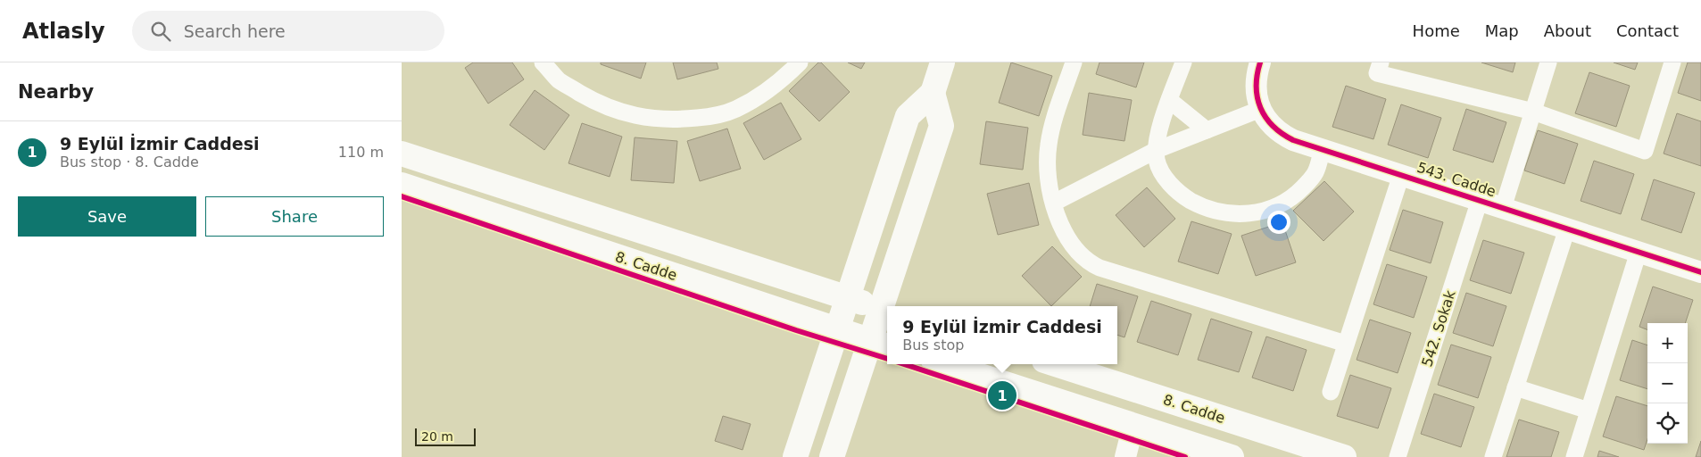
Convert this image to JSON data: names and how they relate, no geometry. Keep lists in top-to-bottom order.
{
  "streets": {
    "main road": ["8. Cadde"],
    "street": ["543. Cadde", "542. Sokak"]
  },
  "crossings": [
    ["543. Cadde", "542. Sokak"]
  ],
  "scale_bar": "20 m",
  "page": {
    "header": "Atlasly",
    "search": "Search here",
    "nav": [
      "Home",
      "Map",
      "About",
      "Contact"
    ],
    "heading": "Nearby",
    "list": [
      {
        "mark": "1",
        "name": "9 Eylül İzmir Caddesi",
        "note": "Bus stop · 8. Cadde",
        "value": "110 m"
      }
    ],
    "buttons": ["Save", "Share"],
    "popup": ["9 Eylül İzmir Caddesi", "Bus stop"],
    "map_buttons": ["+", "−"],
    "pins": "1",
    "scale": "20 m"
  }
}
